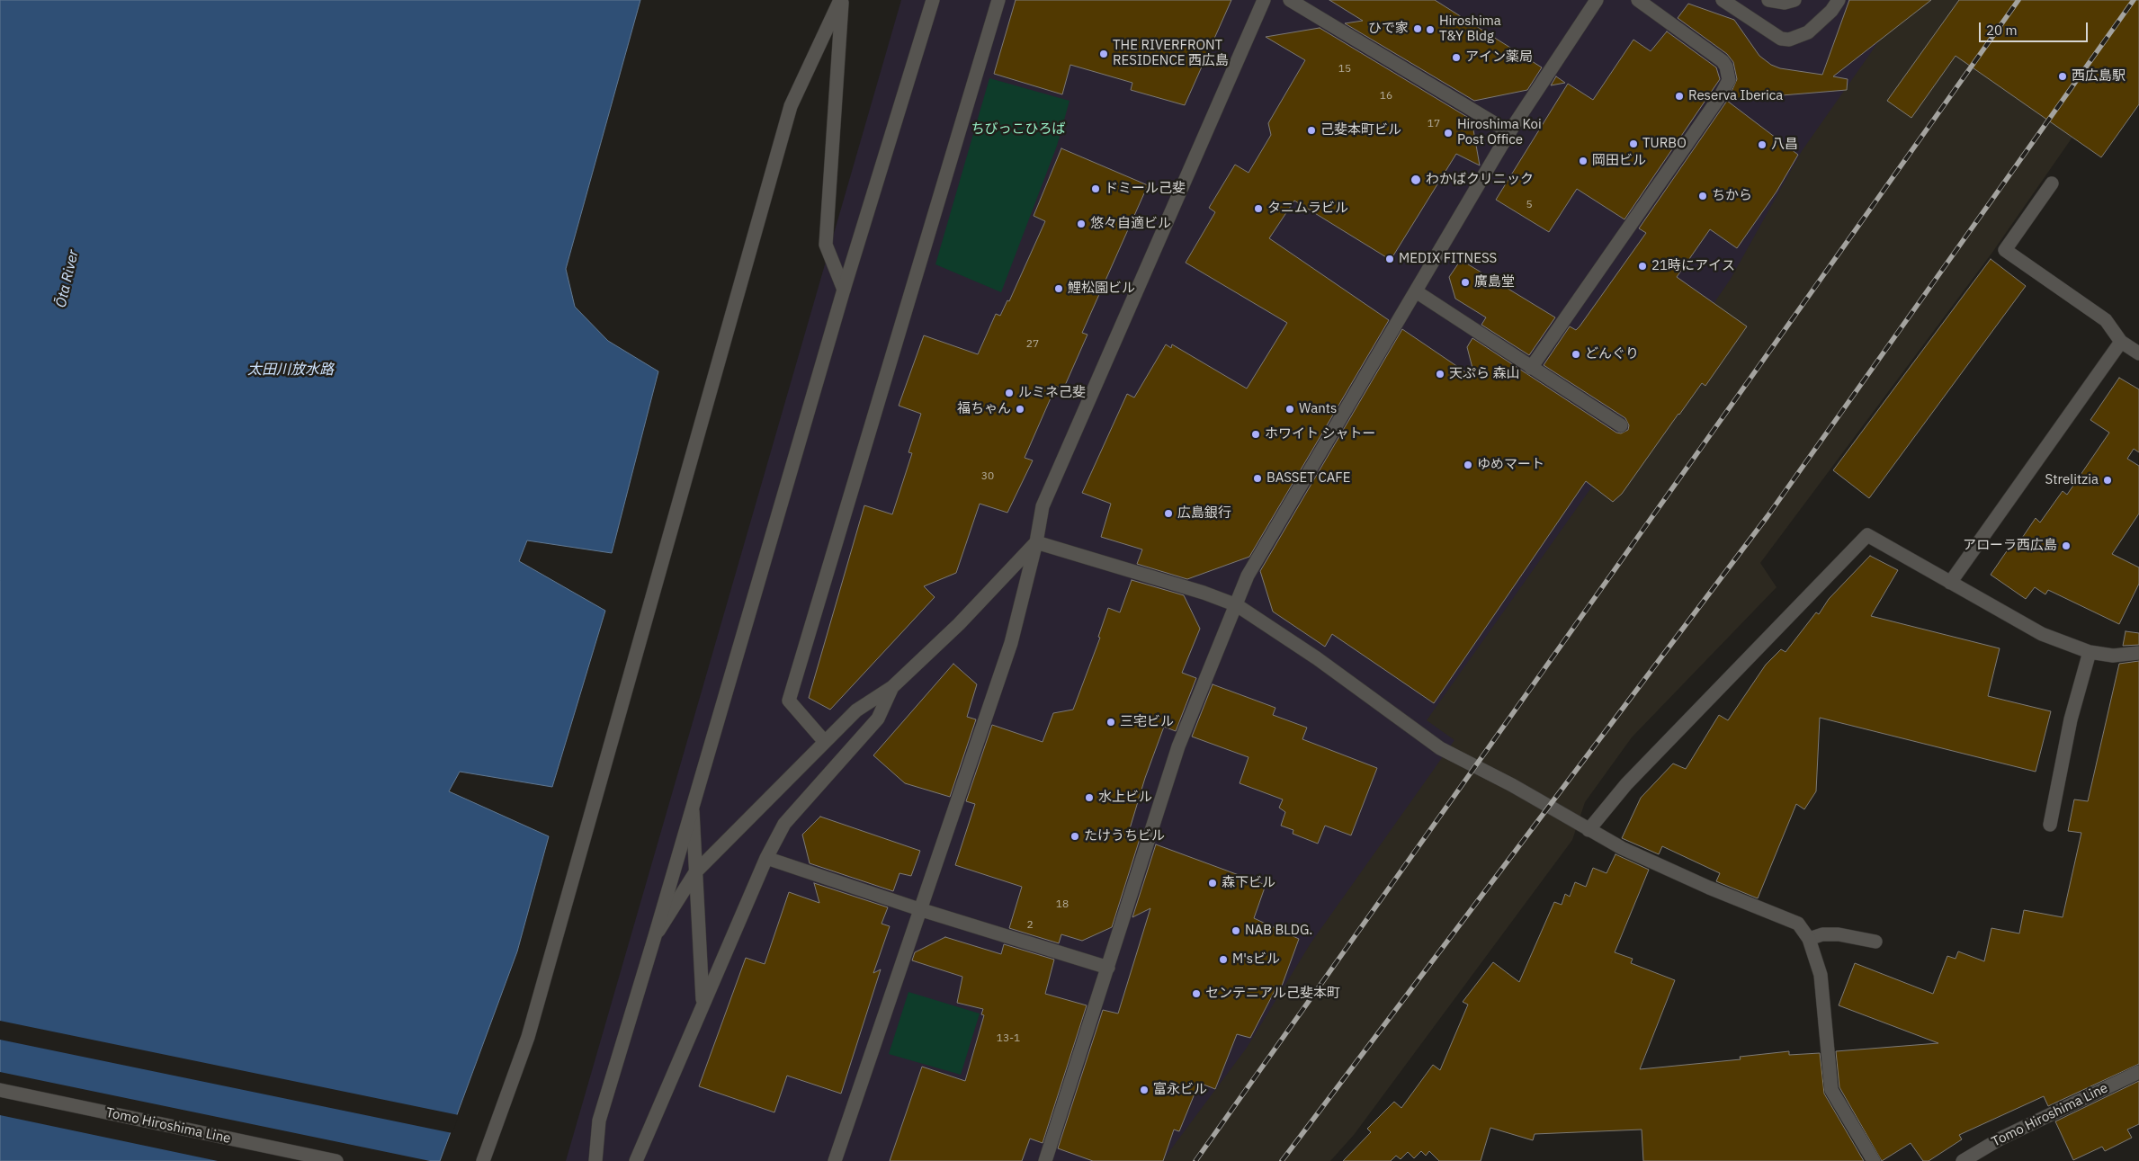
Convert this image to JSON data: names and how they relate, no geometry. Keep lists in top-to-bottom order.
{
  "streets": {
    "street": ["Tomo Hiroshima Line"]
  },
  "water": ["Ōta River", "太田川放水路"],
  "parks": ["ちびっこひろば"],
  "places": [
    "ひで家",
    "Hiroshima T&Y Bldg",
    "THE RIVERFRONT RESIDENCE 西広島",
    "アイン薬局",
    "西広島駅",
    "Reserva Iberica",
    "己斐本町ビル",
    "Hiroshima Koi Post Office",
    "TURBO",
    "八昌",
    "岡田ビル",
    "わかばクリニック",
    "ドミール己斐",
    "ちから",
    "タニムラビル",
    "悠々自適ビル",
    "MEDIX FITNESS",
    "21時にアイス",
    "廣島堂",
    "鯉松園ビル",
    "どんぐり",
    "天ぷら 森山",
    "ルミネ己斐",
    "福ちゃん",
    "Wants",
    "ホワイト シャトー",
    "ゆめマート",
    "BASSET CAFE",
    "Strelitzia",
    "広島銀行",
    "アローラ西広島",
    "三宅ビル",
    "水上ビル",
    "たけうちビル",
    "森下ビル",
    "NAB BLDG.",
    "M'sビル",
    "センテニアル己斐本町",
    "富永ビル"
  ],
  "house_numbers": [
    "15",
    "16",
    "17",
    "5",
    "27",
    "30",
    "18",
    "2",
    "13-1"
  ],
  "scale_bar": "20 m"
}
